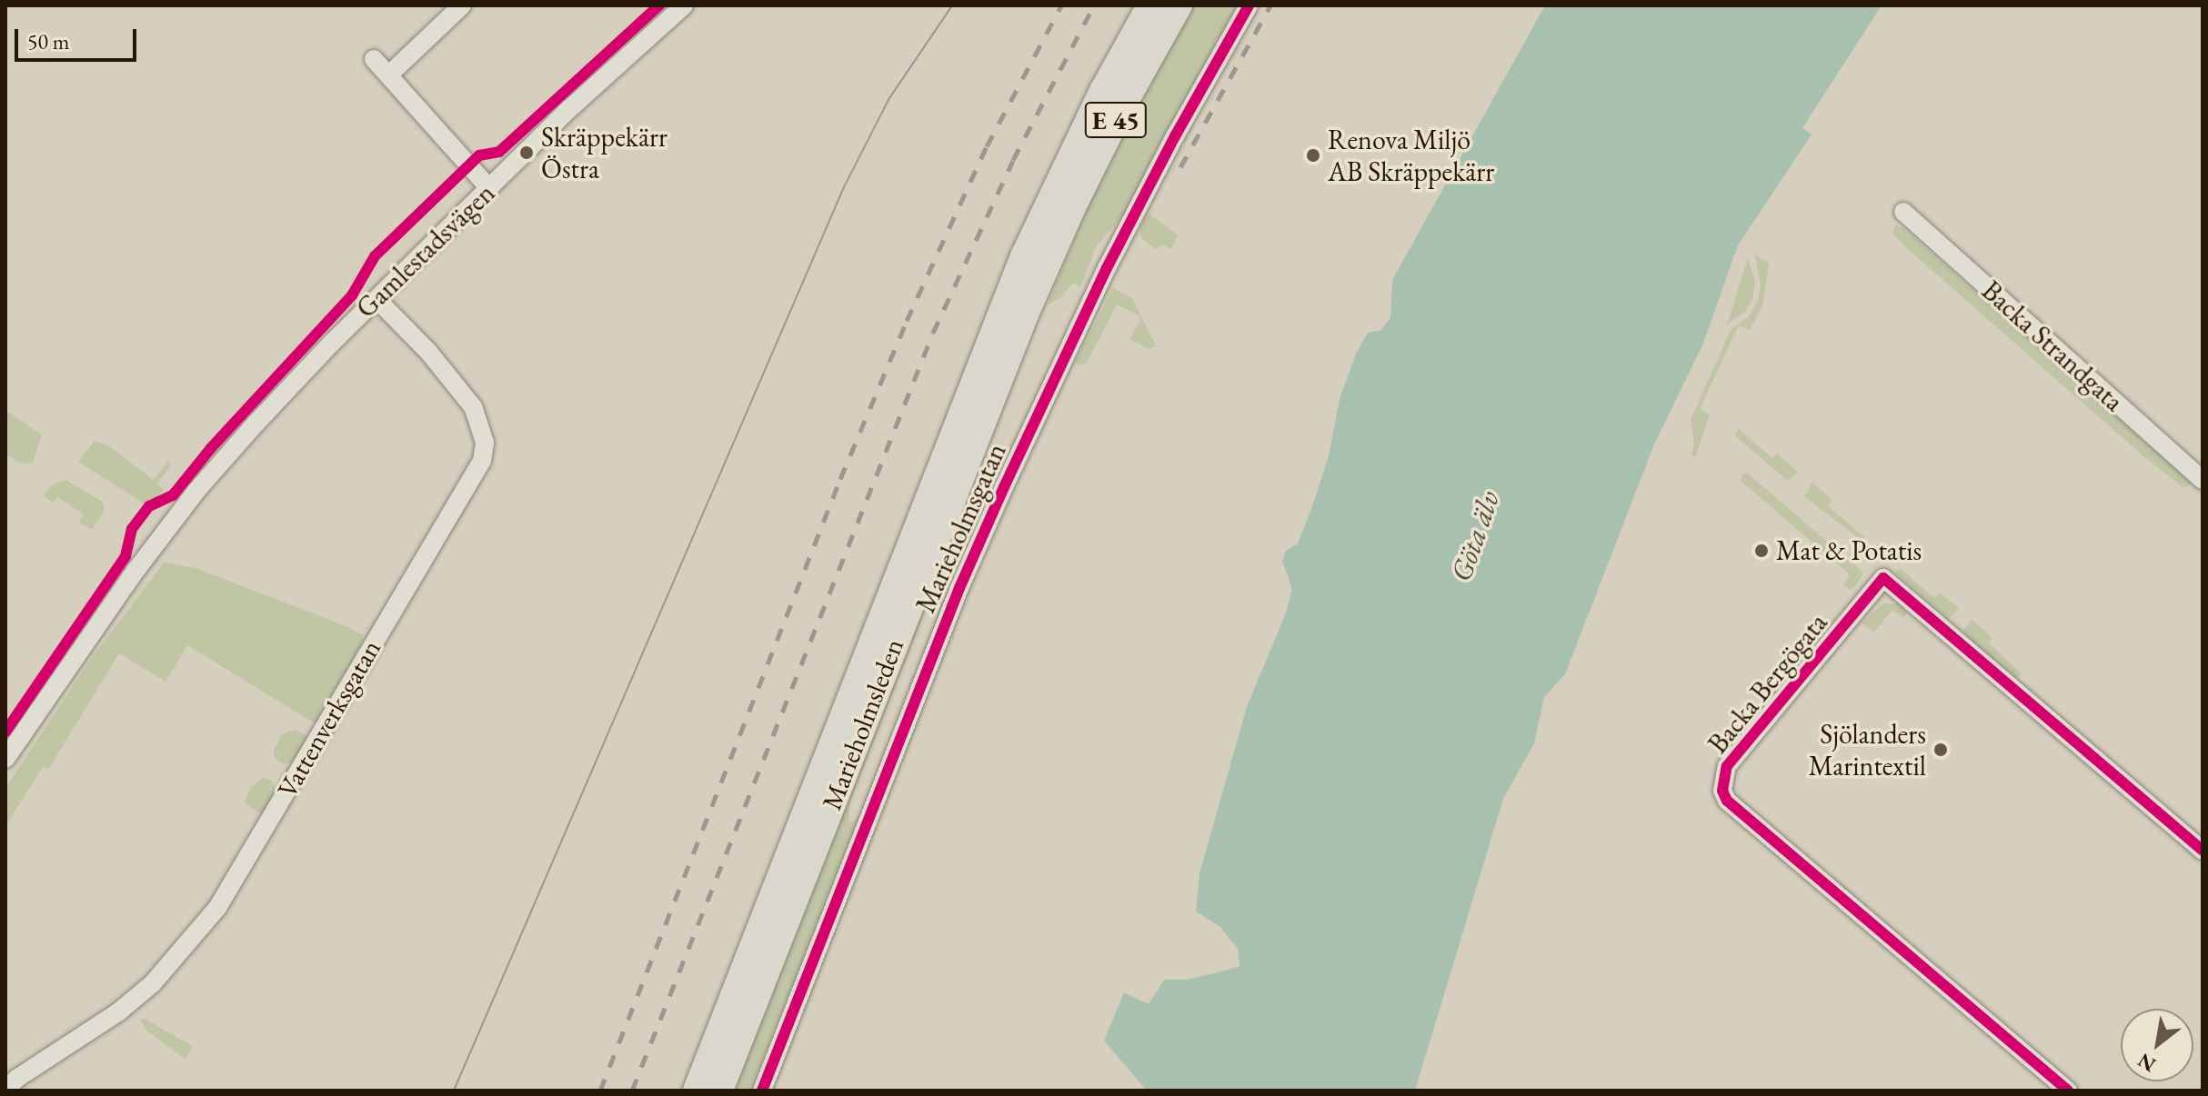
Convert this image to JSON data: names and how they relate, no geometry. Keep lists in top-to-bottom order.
{
  "streets": {
    "highway": ["E 45", "Marieholmsleden"],
    "street": [
      "Gamlestadsvägen",
      "Backa Strandgata",
      "Marieholmsgatan",
      "Backa Bergögata",
      "Vattenverksgatan"
    ]
  },
  "crossings": [
    ["Gamlestadsvägen", "Vattenverksgatan"]
  ],
  "water": ["Göta älv"],
  "places": [
    "Skräppekärr Östra",
    "Renova Miljö AB Skräppekärr",
    "Mat & Potatis",
    "Sjölanders Marintextil"
  ],
  "scale_bar": "50 m",
  "north": "bottom left"
}
